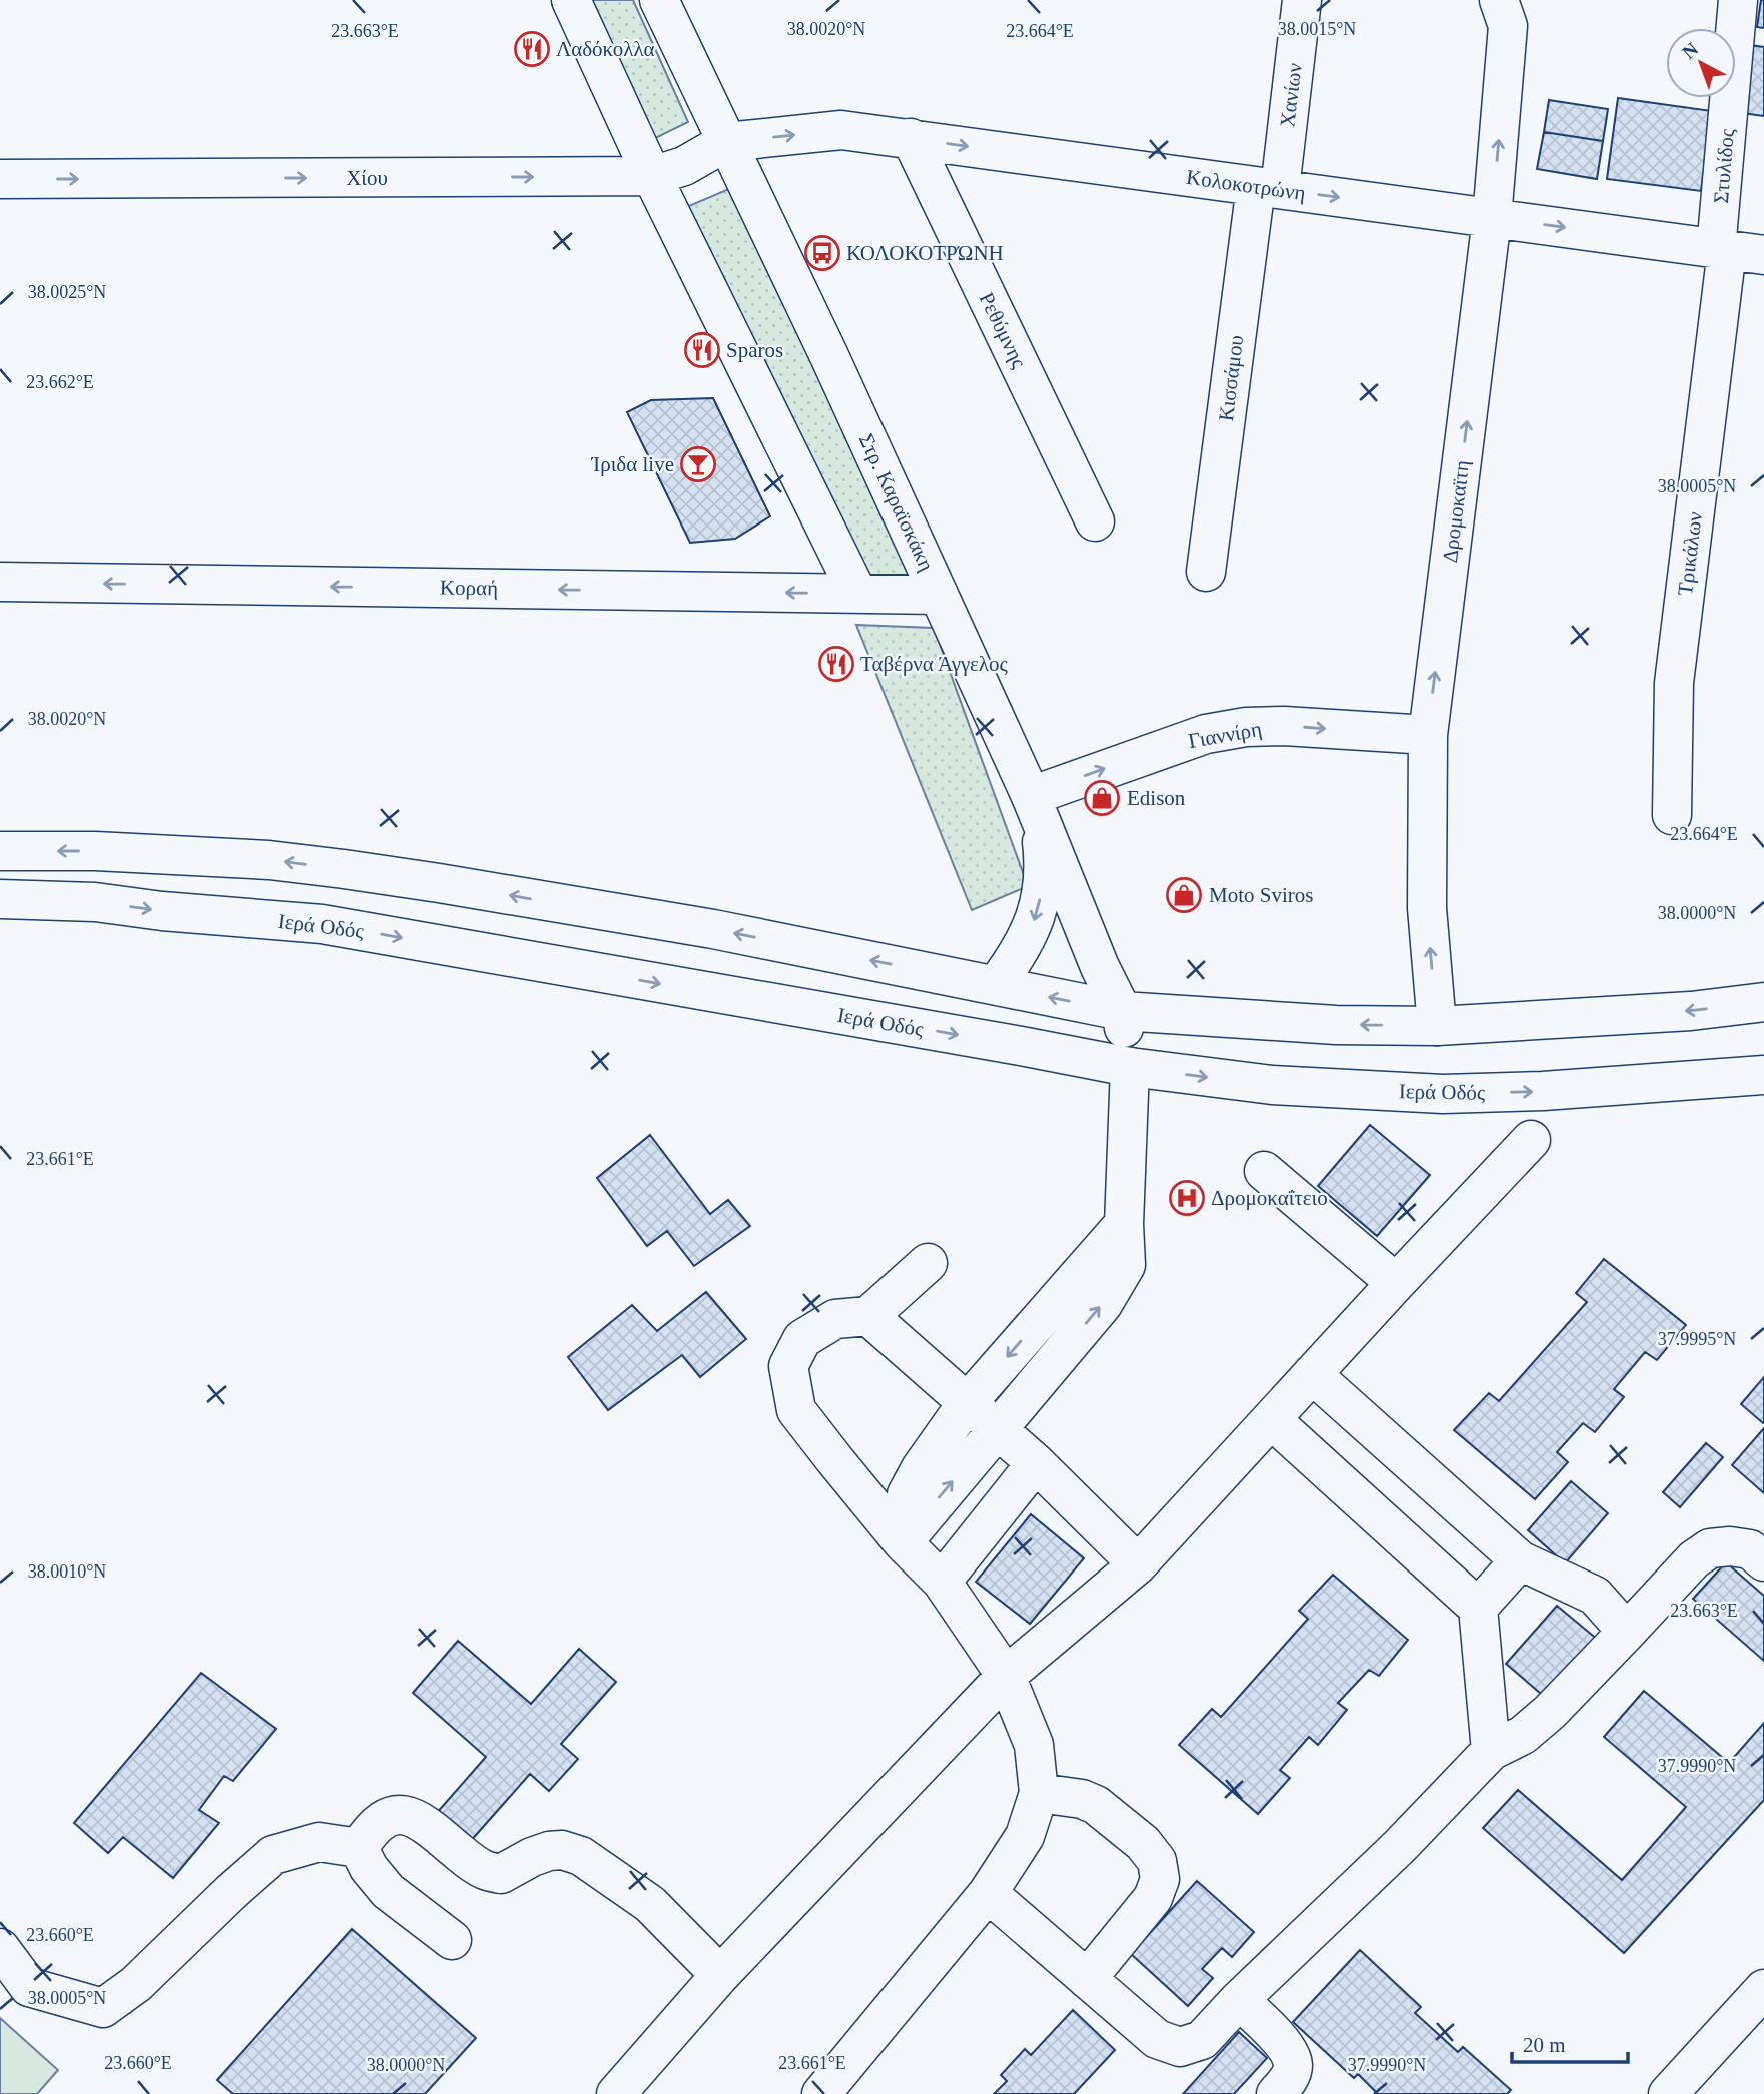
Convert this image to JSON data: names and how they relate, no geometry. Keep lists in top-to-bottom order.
{
  "streets": {
    "street": [
      "Χανίων",
      "Στυλίδος",
      "Χίου",
      "Κολοκοτρώνη",
      "Ρεθύμνης",
      "Κισσάμου",
      "Στρ. Καραϊσκάκη",
      "Δρομοκαϊτη",
      "Τρικάλων",
      "Κοραή",
      "Γιαννίρη",
      "Ιερά Οδός"
    ]
  },
  "crossings": [
    ["Χανίων", "Κολοκοτρώνη"],
    ["Χανίων", "Κισσάμου"],
    ["Στυλίδος", "Κολοκοτρώνη"],
    ["Στυλίδος", "Τρικάλων"],
    ["Χίου", "Κολοκοτρώνη"],
    ["Χίου", "Στρ. Καραϊσκάκη"],
    ["Κολοκοτρώνη", "Ρεθύμνης"],
    ["Κολοκοτρώνη", "Κισσάμου"],
    ["Κολοκοτρώνη", "Στρ. Καραϊσκάκη"],
    ["Κολοκοτρώνη", "Δρομοκαϊτη"],
    ["Κολοκοτρώνη", "Τρικάλων"],
    ["Στρ. Καραϊσκάκη", "Κοραή"],
    ["Στρ. Καραϊσκάκη", "Γιαννίρη"],
    ["Στρ. Καραϊσκάκη", "Ιερά Οδός"],
    ["Δρομοκαϊτη", "Γιαννίρη"]
  ],
  "one_way": ["Χίου", "Κολοκοτρώνη", "Δρομοκαϊτη"],
  "places": {
    "restaurant": ["Λαδόκολλα", "Sparos", "Ταβέρνα Άγγελος"],
    "bus stop": ["ΚΟΛΟΚΟΤΡΏΝΗ"],
    "bar": ["Ίριδα live"],
    "shop": ["Edison", "Moto Sviros"],
    "hospital": ["Δρομοκαΐτειο"]
  },
  "scale_bar": "20 m",
  "north": "top left",
  "coordinates": [
    "38.0020°N",
    "38.0015°N",
    "23.663°E",
    "23.664°E",
    "38.0025°N",
    "23.662°E",
    "38.0005°N",
    "38.0000°N",
    "23.661°E",
    "37.9995°N",
    "38.0010°N",
    "37.9990°N",
    "23.660°E"
  ]
}
